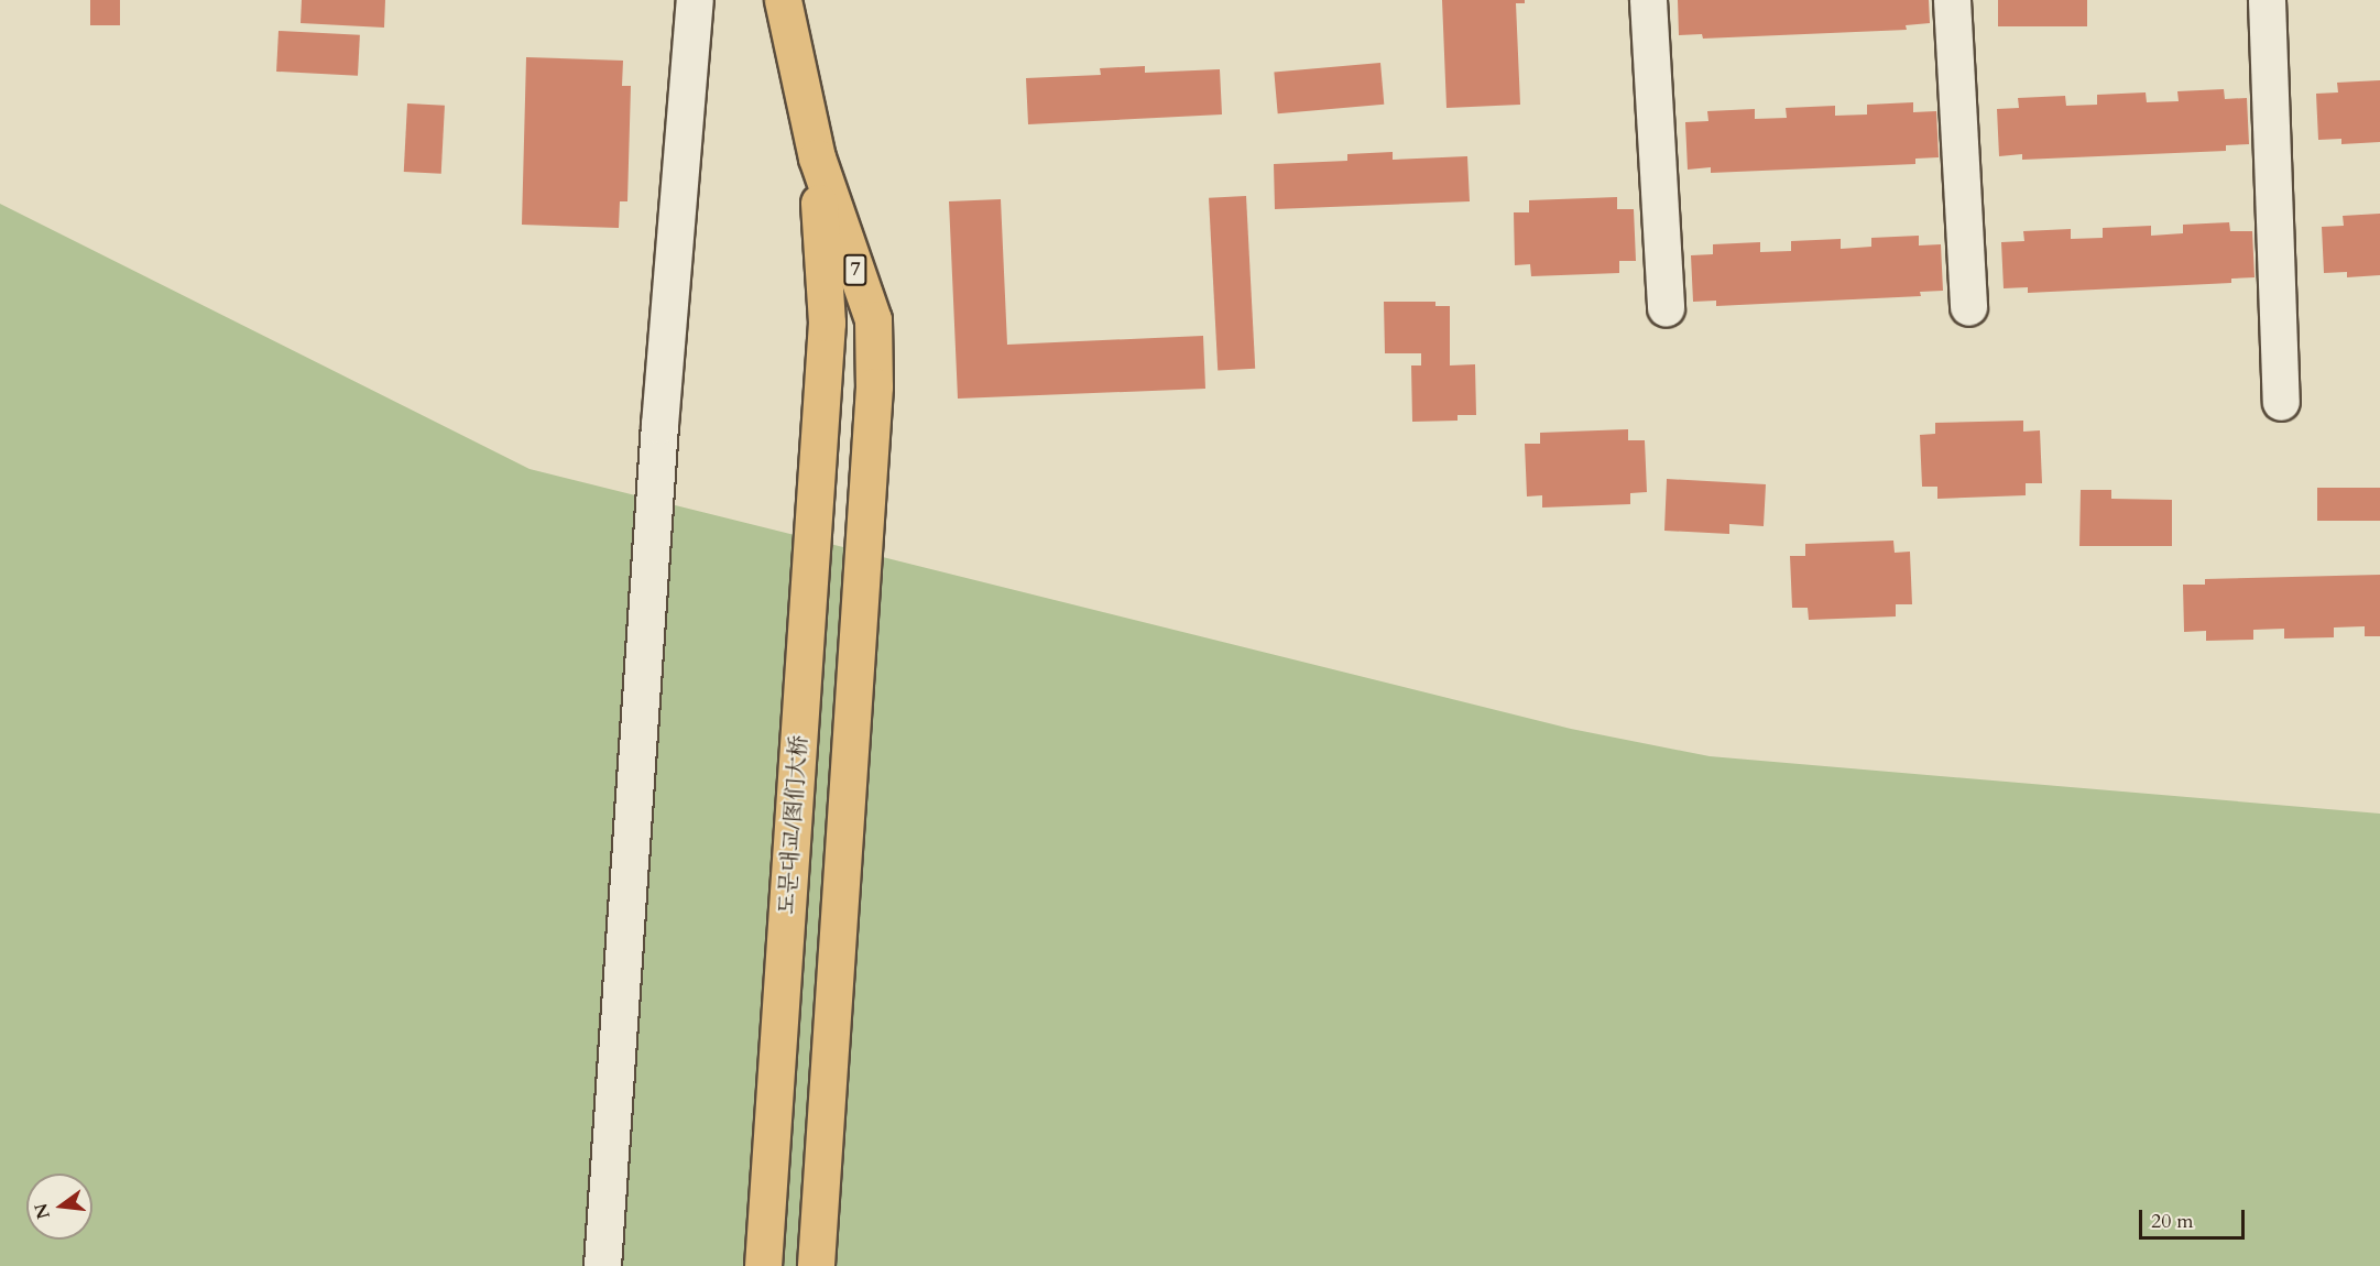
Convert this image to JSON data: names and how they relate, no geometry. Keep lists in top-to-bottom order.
{
  "streets": {
    "main road": ["7", "도문대교/图们大桥"]
  },
  "crossings": [
    ["7", "도문대교/图们大桥"]
  ],
  "scale_bar": "20 m",
  "north": "left"
}
